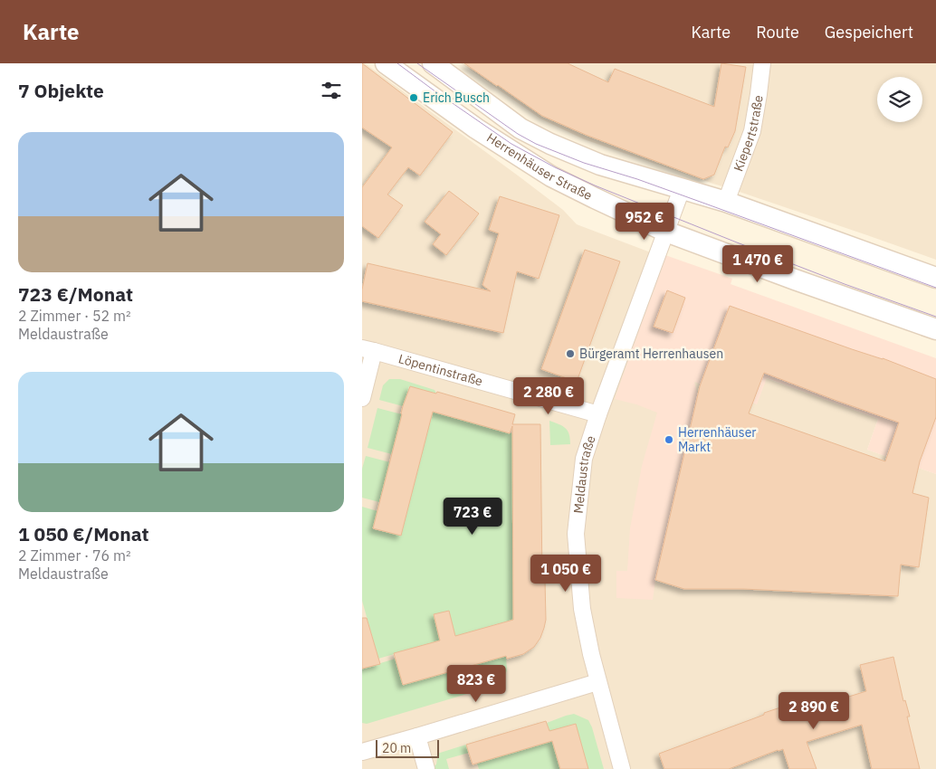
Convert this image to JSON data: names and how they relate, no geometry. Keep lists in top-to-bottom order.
{
  "streets": {
    "street": [
      "Kiepertstraße",
      "Herrenhäuser Straße",
      "Löpentinstraße",
      "Meldaustraße"
    ]
  },
  "crossings": [
    ["Kiepertstraße", "Herrenhäuser Straße"],
    ["Herrenhäuser Straße", "Meldaustraße"],
    ["Löpentinstraße", "Meldaustraße"]
  ],
  "places": ["Erich Busch", "Bürgeramt Herrenhausen", "Herrenhäuser Markt"],
  "scale_bar": "20 m",
  "page": {
    "header": "Karte",
    "nav": ["Karte", "Route", "Gespeichert"],
    "heading": "7 Objekte",
    "list": [
      {
        "name": "723 €/Monat",
        "note": "2 Zimmer · 52 m² · Meldaustraße"
      },
      {
        "name": "1 050 €/Monat",
        "note": "2 Zimmer · 76 m² · Meldaustraße"
      }
    ],
    "price": [
      "952 €",
      "1 470 €",
      "2 280 €",
      "723 €",
      "1 050 €",
      "823 €",
      "2 890 €"
    ],
    "scale": "20 m"
  }
}
